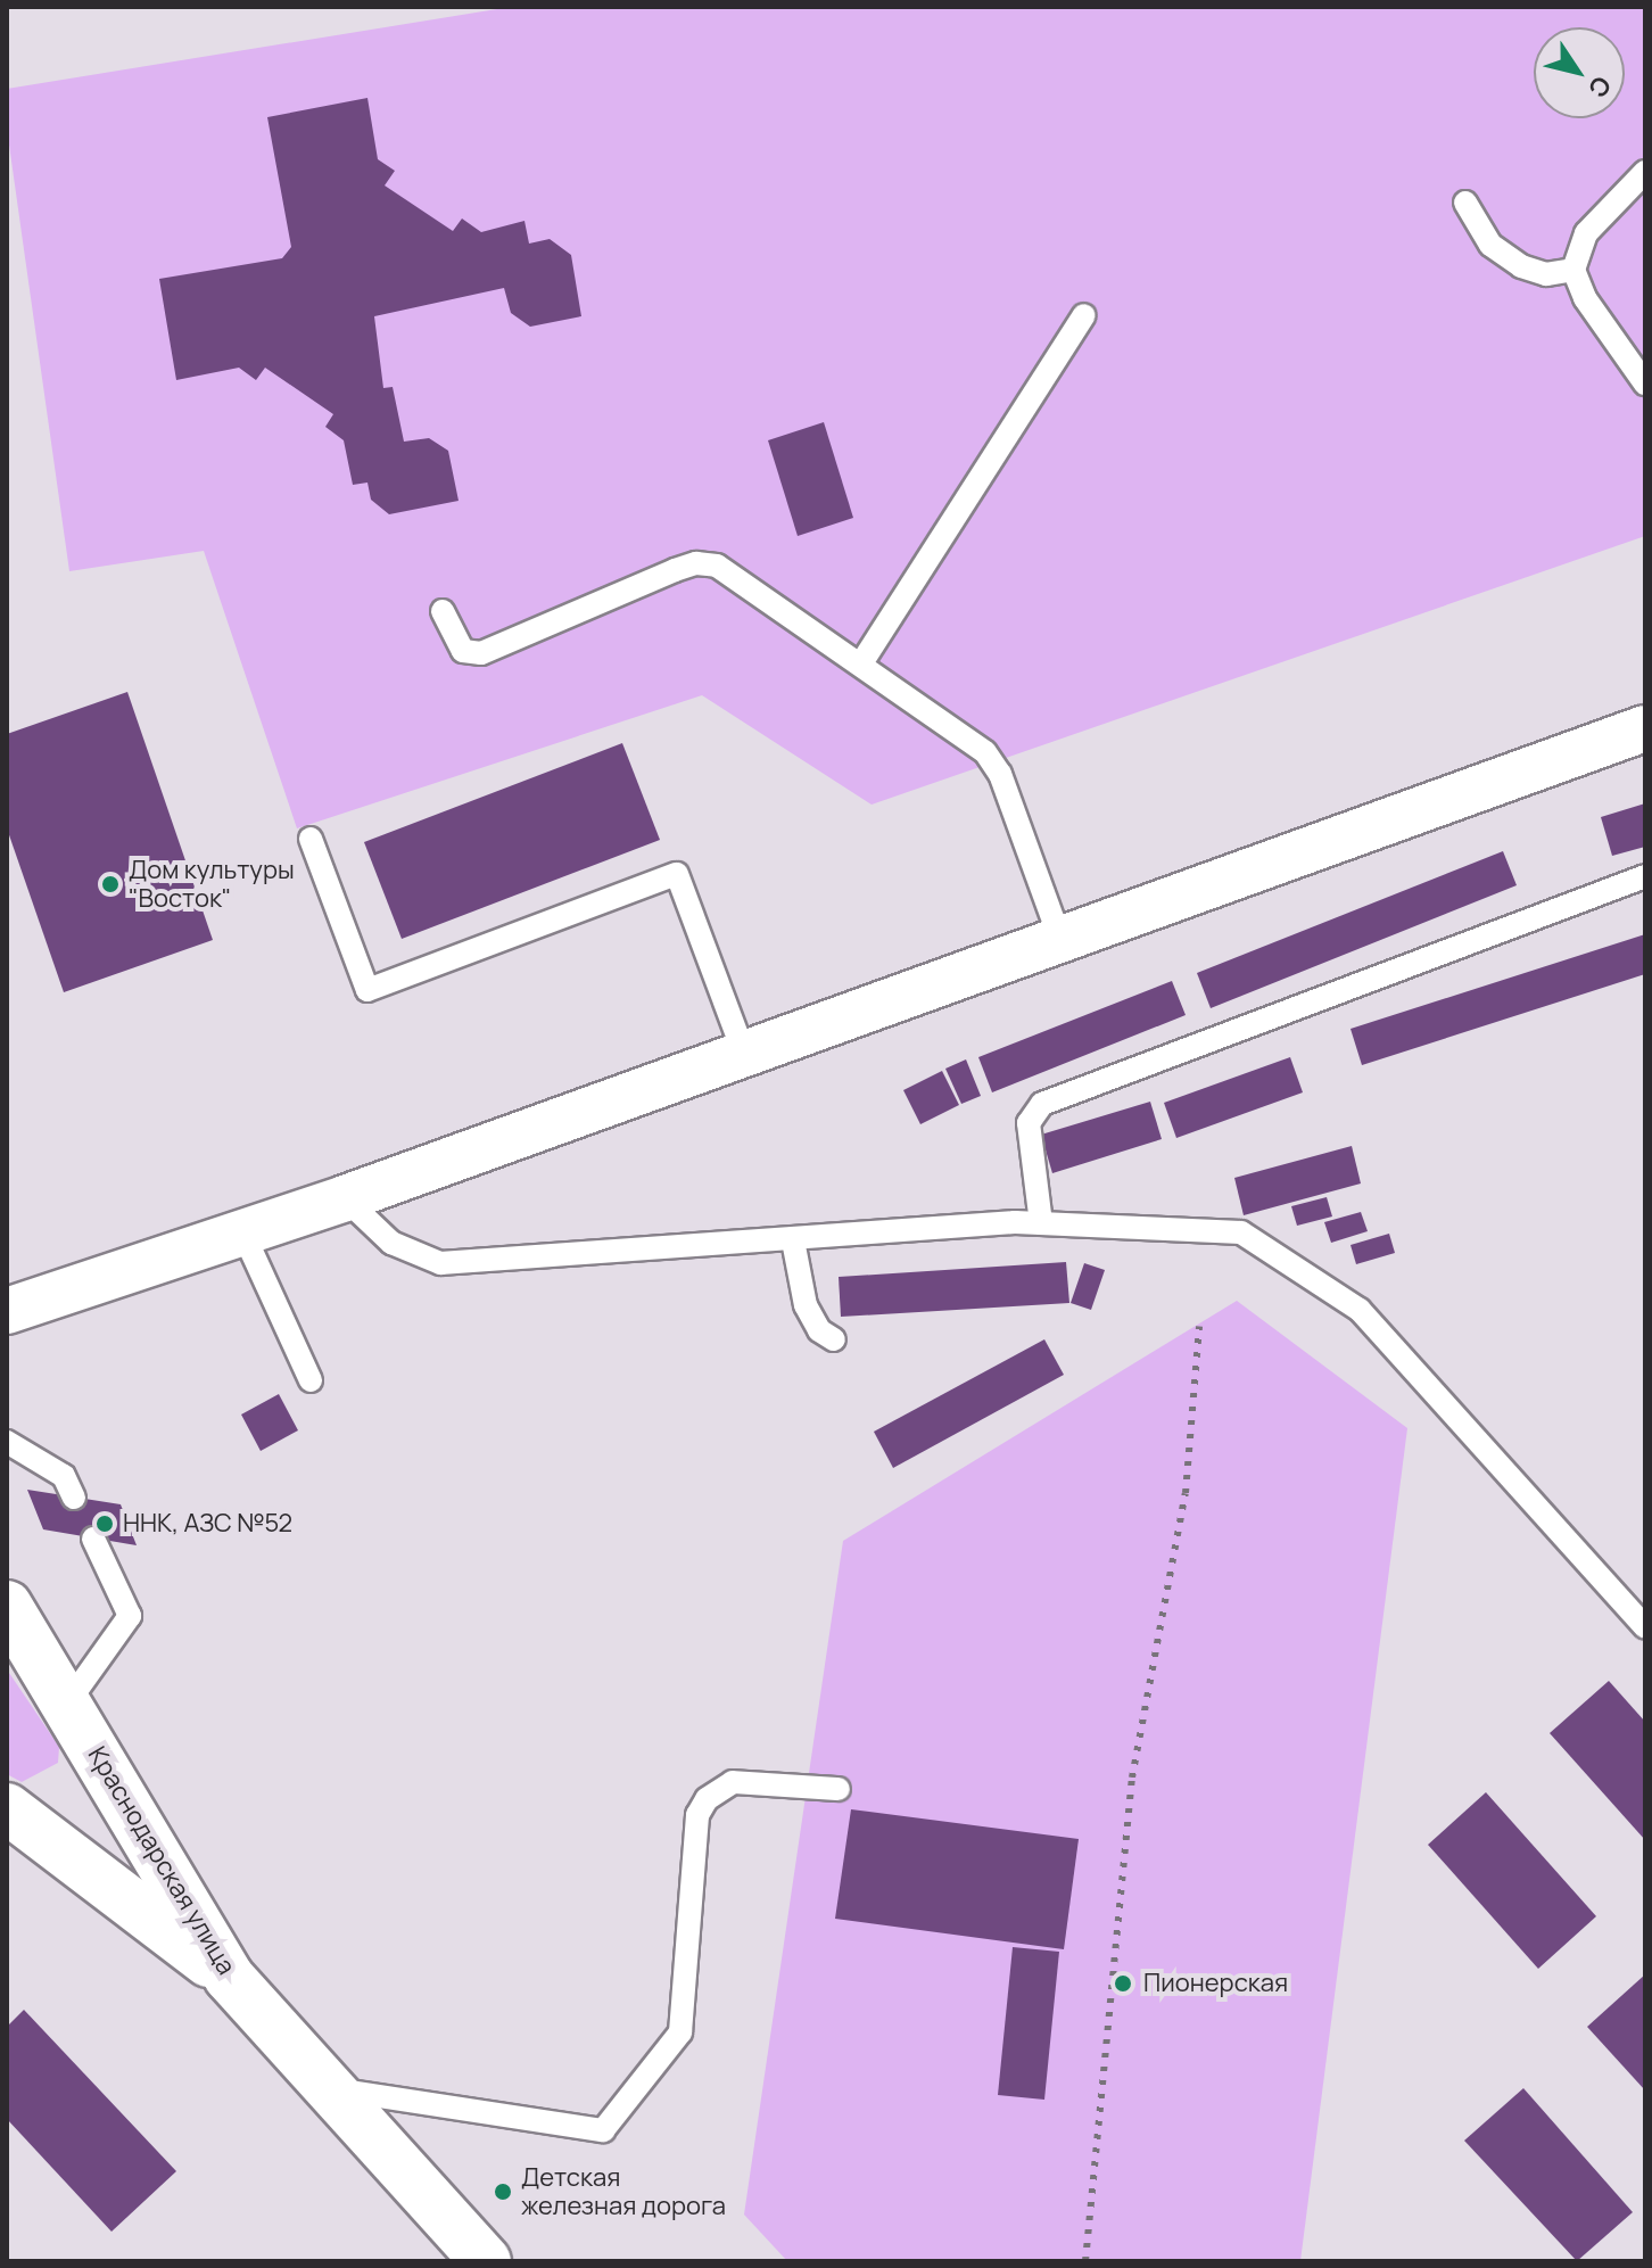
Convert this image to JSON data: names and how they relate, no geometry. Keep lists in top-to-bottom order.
{
  "streets": {
    "main road": ["Краснодарская улица"]
  },
  "places": [
    "Дом культуры \"Восток\"",
    "ННК, АЗС №52",
    "Пионерская",
    "Детская железная дорога"
  ],
  "north": "bottom right"
}
